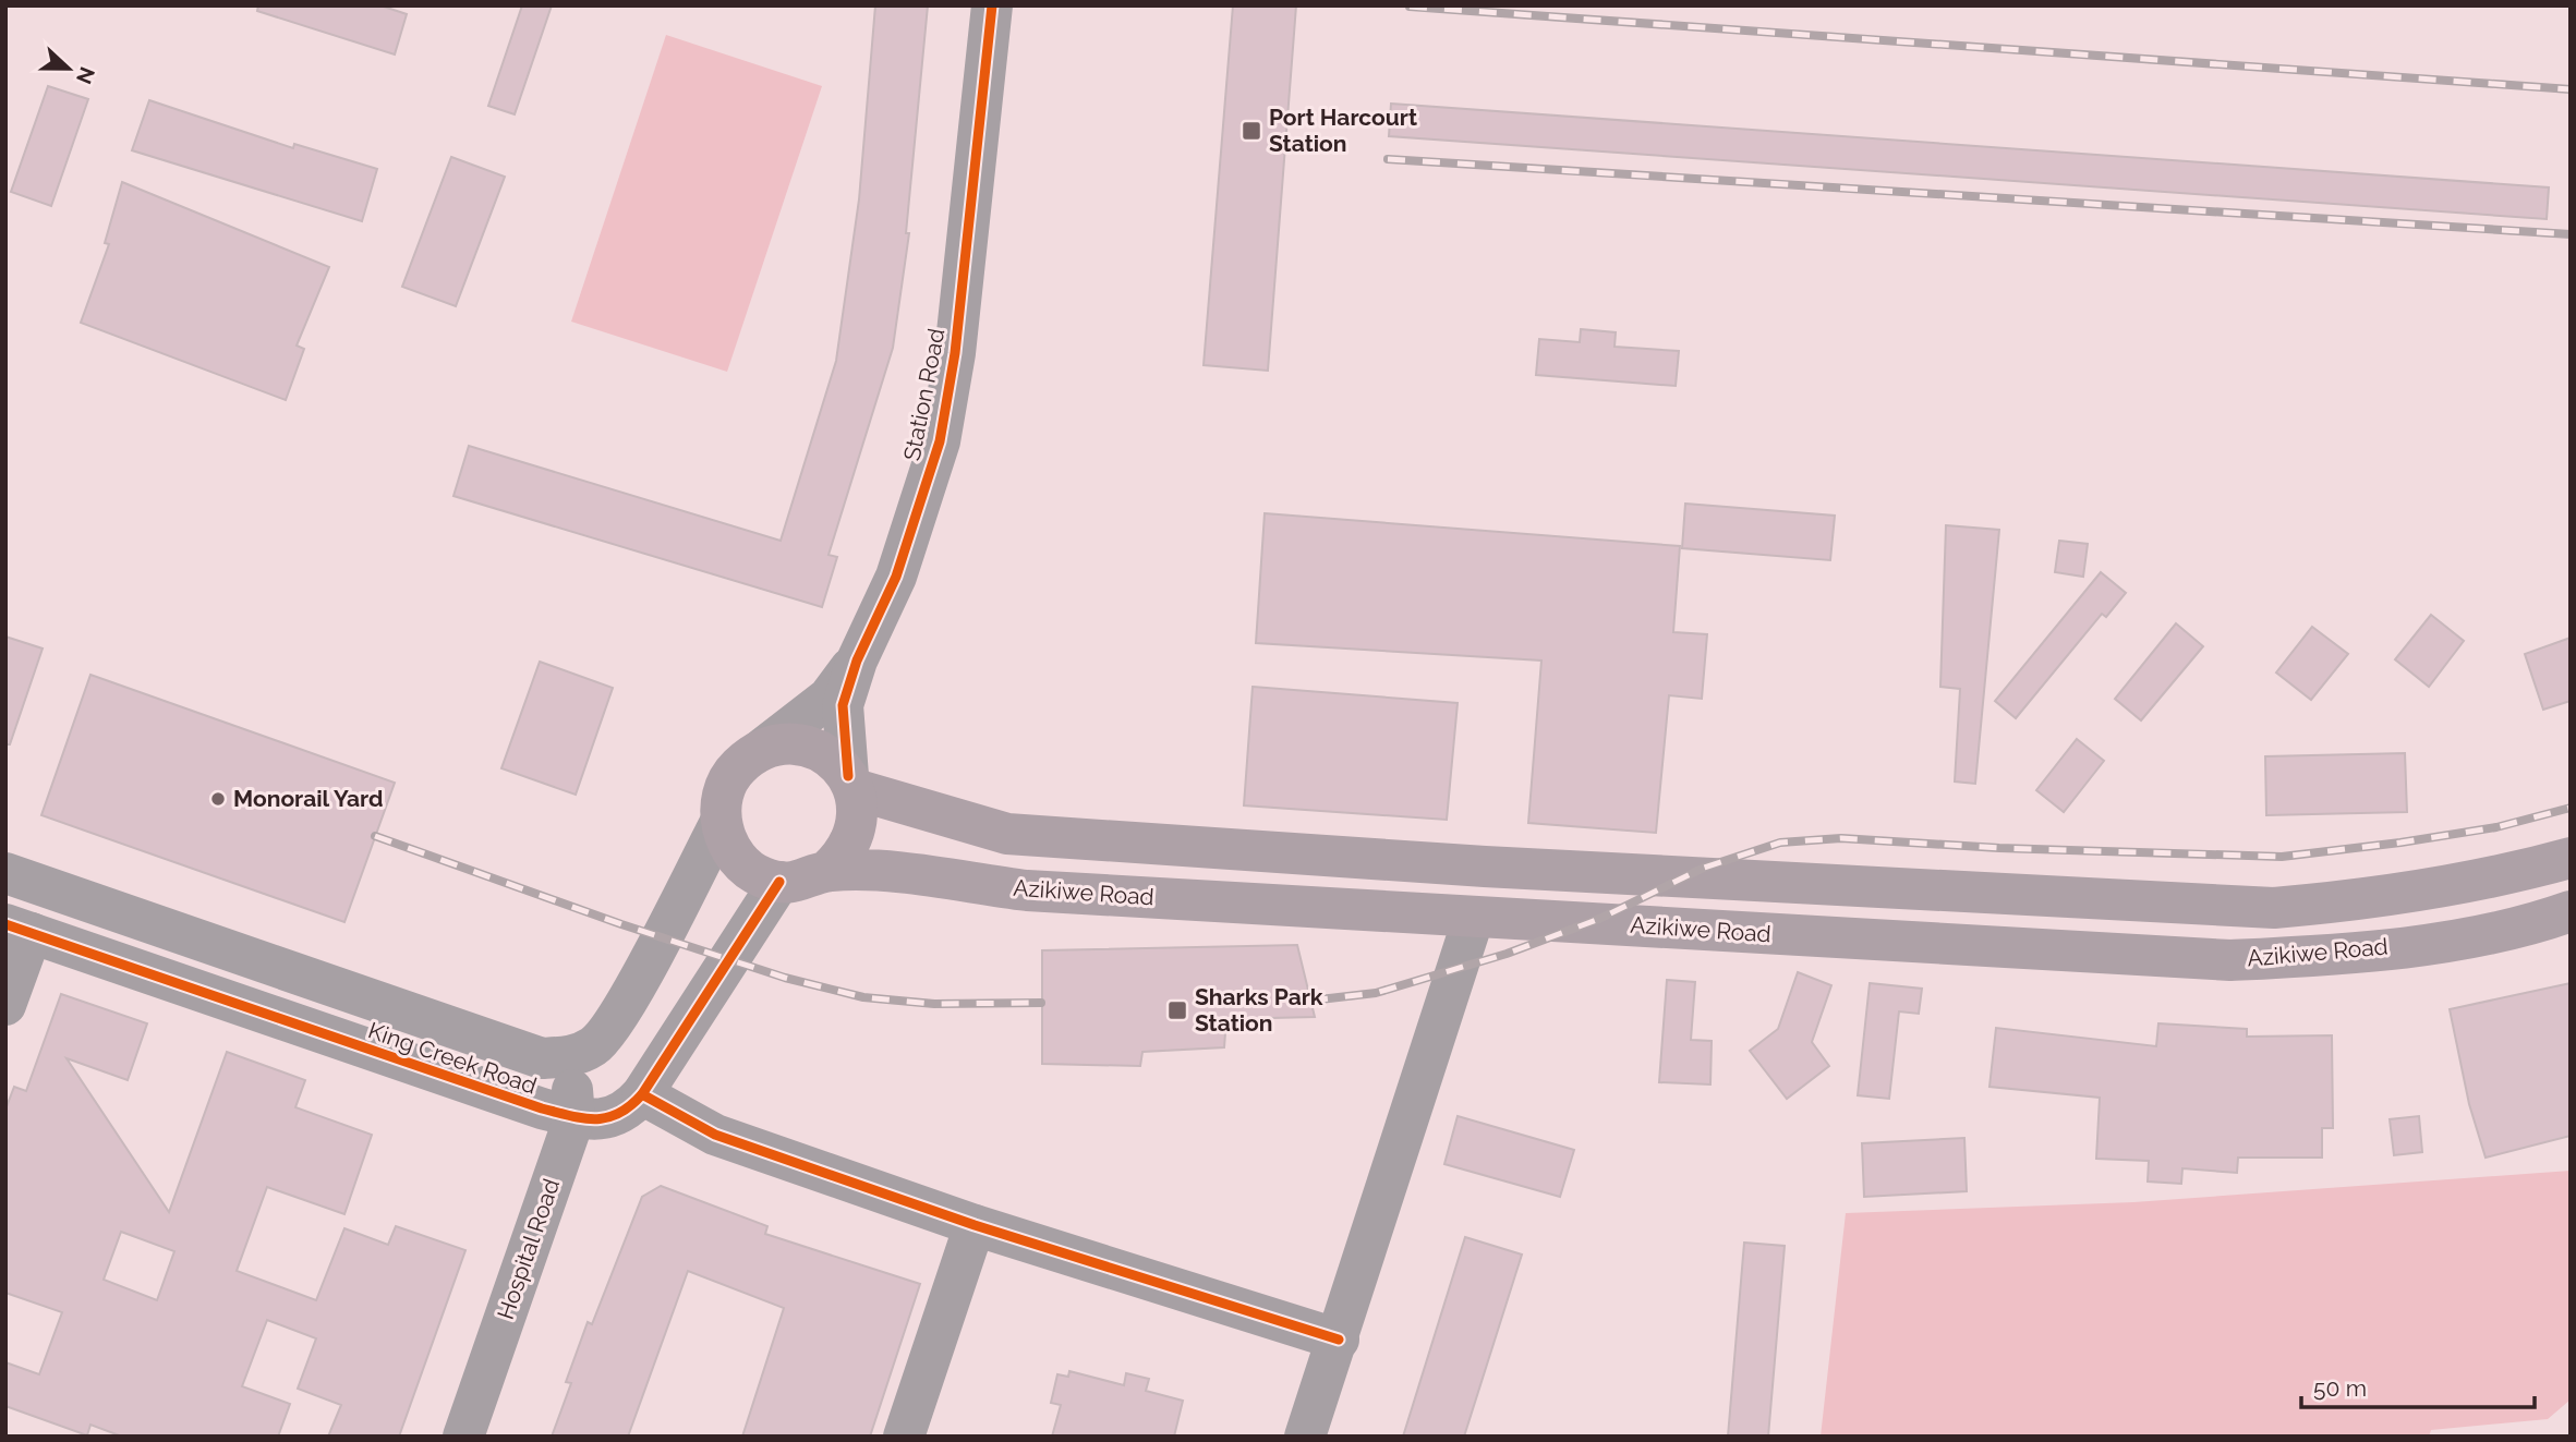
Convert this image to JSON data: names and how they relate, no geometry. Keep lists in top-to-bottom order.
{
  "streets": {
    "main road": ["Azikiwe Road"],
    "street": ["Station Road", "King Creek Road", "Hospital Road"]
  },
  "crossings": [
    ["Station Road", "Azikiwe Road"],
    ["Station Road", "King Creek Road"],
    ["Azikiwe Road", "King Creek Road"],
    ["King Creek Road", "Hospital Road"]
  ],
  "places": {
    "transit": ["Port Harcourt Station", "Sharks Park Station"],
    "other": ["Monorail Yard"]
  },
  "scale_bar": "50 m",
  "north": "right"
}
